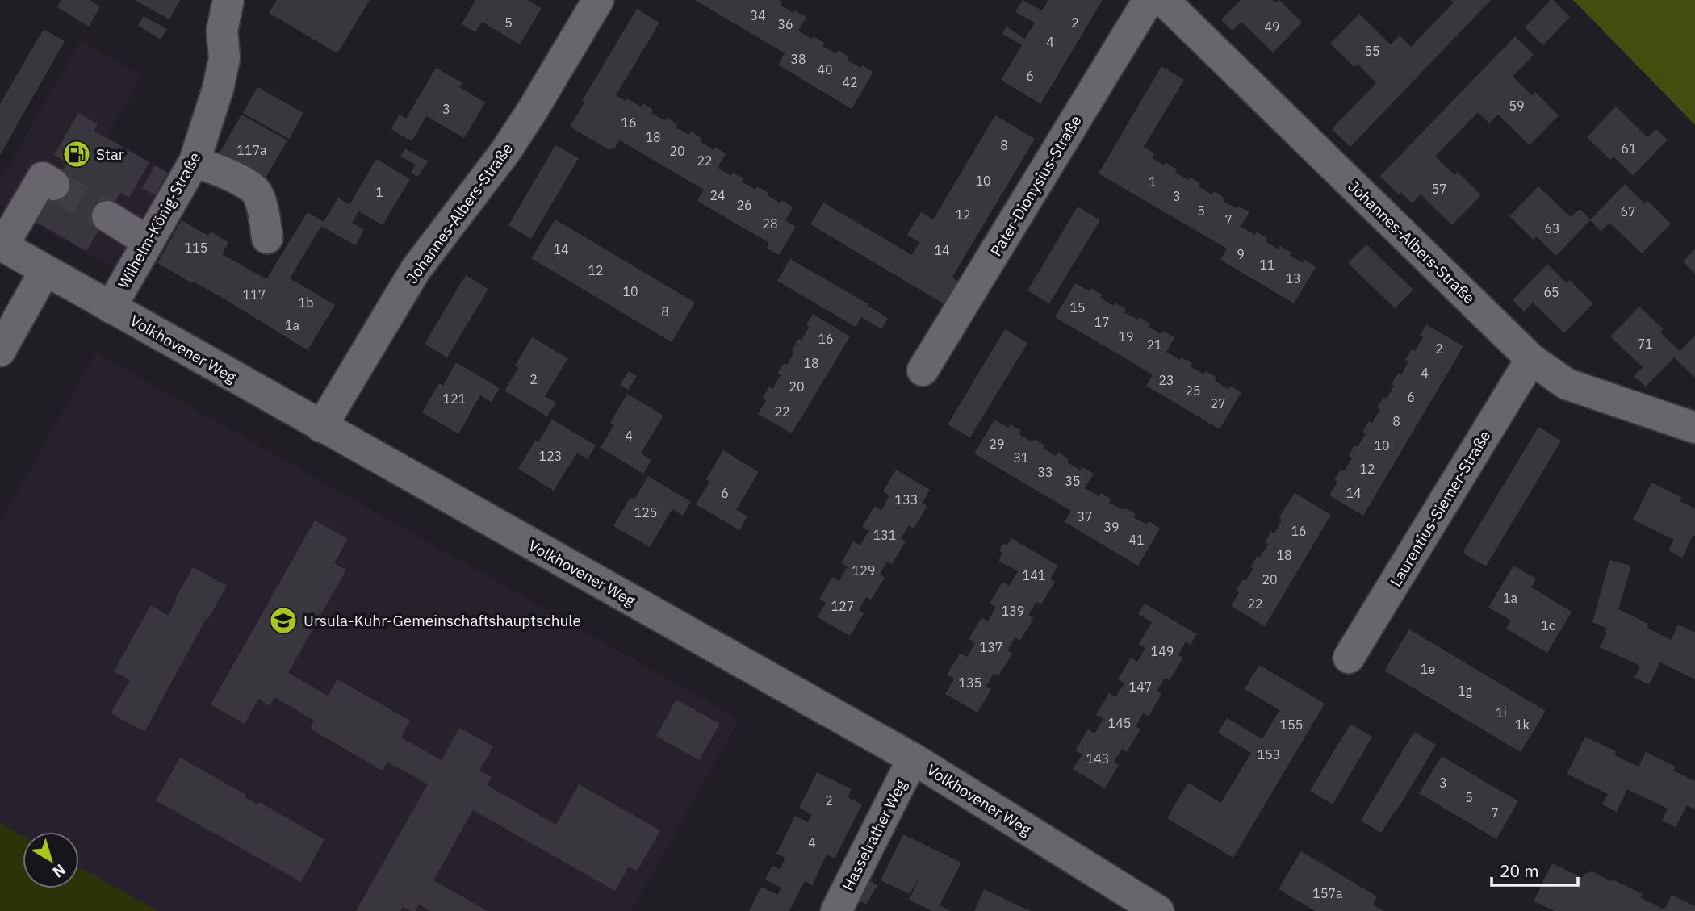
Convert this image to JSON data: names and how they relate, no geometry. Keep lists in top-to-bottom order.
{
  "streets": {
    "street": [
      "Pater-Dionysius-Straße",
      "Johannes-Albers-Straße",
      "Wilhelm-König-Straße",
      "Volkhovener Weg",
      "Laurentius-Siemer-Straße",
      "Hasselrather Weg"
    ]
  },
  "crossings": [
    ["Johannes-Albers-Straße", "Volkhovener Weg"],
    ["Johannes-Albers-Straße", "Laurentius-Siemer-Straße"],
    ["Wilhelm-König-Straße", "Volkhovener Weg"],
    ["Volkhovener Weg", "Hasselrather Weg"]
  ],
  "places": {
    "fuel station": ["Star"],
    "school or university": ["Ursula-Kuhr-Gemeinschaftshauptschule"]
  },
  "house_numbers": [
    "34",
    "5",
    "2",
    "36",
    "49",
    "4",
    "55",
    "38",
    "40",
    "6",
    "42",
    "59",
    "3",
    "16",
    "18",
    "8",
    "61",
    "117a",
    "20",
    "22",
    "10",
    "1",
    "57",
    "1",
    "24",
    "3",
    "26",
    "5",
    "67",
    "12",
    "7",
    "28",
    "63",
    "115",
    "14",
    "14",
    "9",
    "11",
    "12",
    "13",
    "10",
    "65",
    "117",
    "1b",
    "15",
    "8",
    "17",
    "1a",
    "19",
    "16",
    "71",
    "21",
    "2",
    "18",
    "4",
    "2",
    "23",
    "20",
    "25",
    "6",
    "121",
    "27",
    "22",
    "8",
    "4",
    "29",
    "10",
    "123",
    "31",
    "12",
    "33",
    "35",
    "6",
    "14",
    "133",
    "125",
    "37",
    "39",
    "16",
    "131",
    "41",
    "18",
    "129",
    "141",
    "20",
    "1a",
    "22",
    "127",
    "139",
    "1c",
    "137",
    "149",
    "1e",
    "135",
    "147",
    "1g",
    "1i",
    "145",
    "155",
    "1k",
    "153",
    "143",
    "3",
    "5",
    "2",
    "7",
    "4",
    "157a"
  ],
  "scale_bar": "20 m",
  "north": "bottom right"
}
